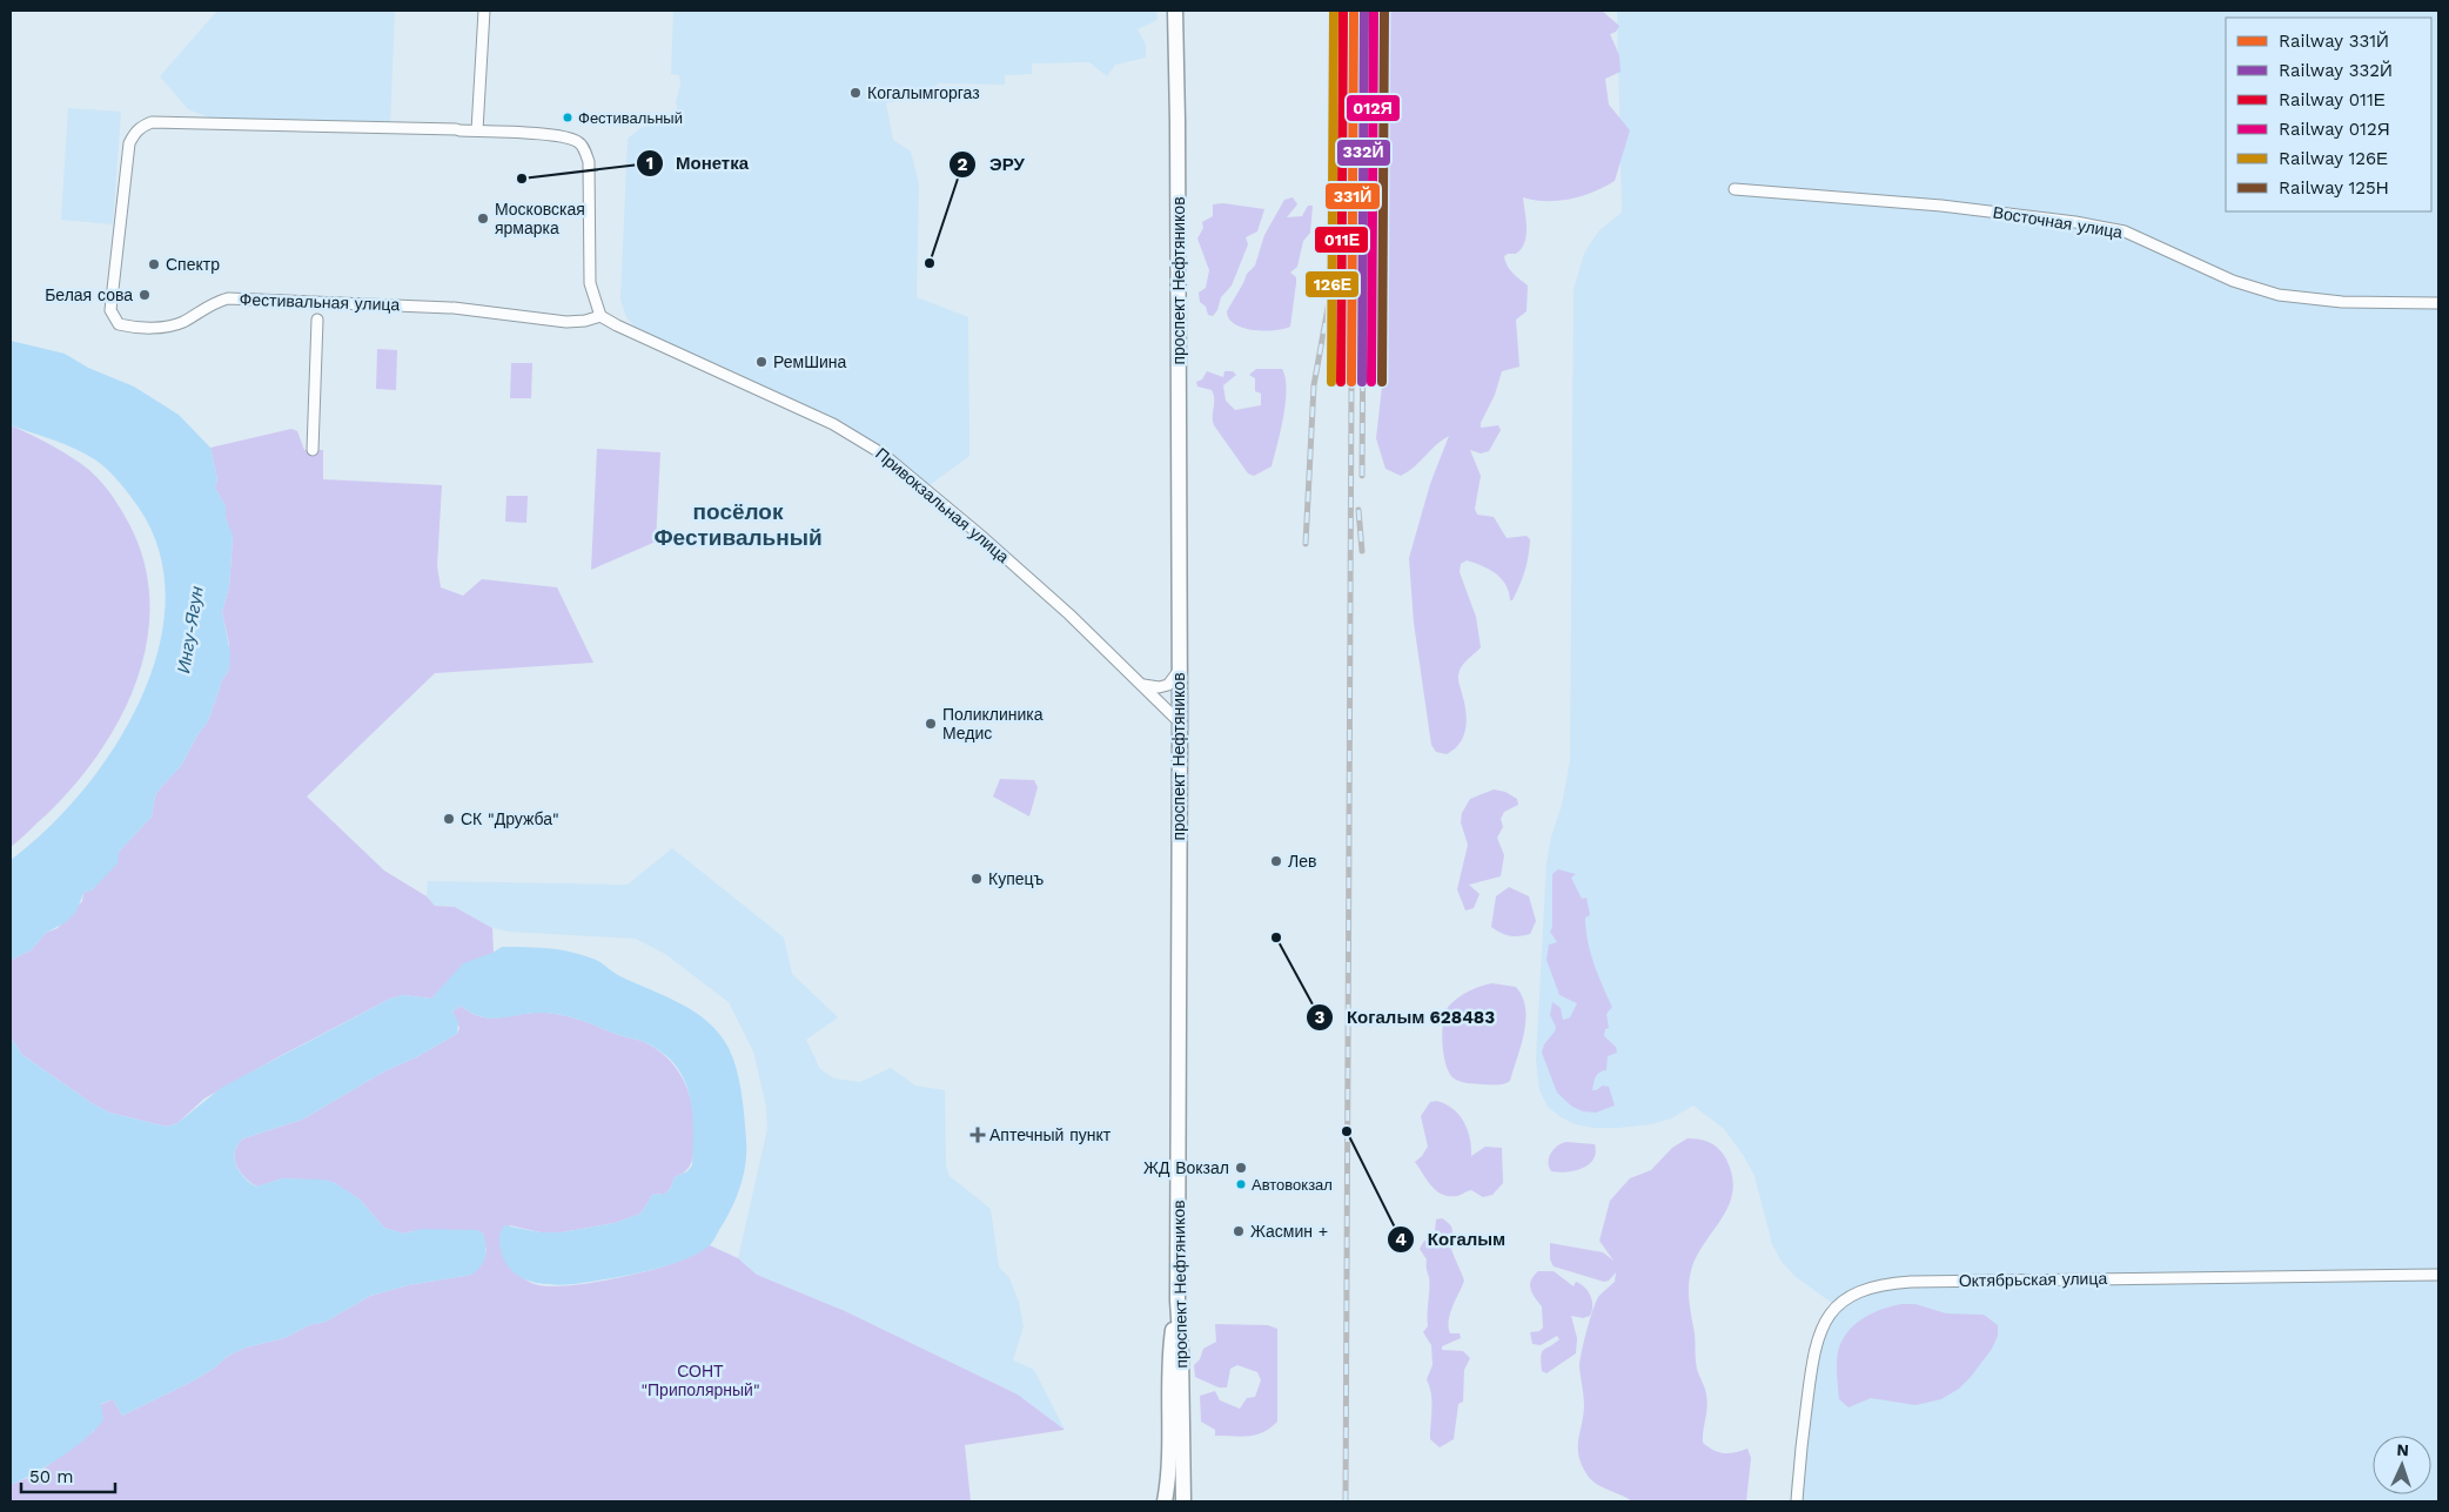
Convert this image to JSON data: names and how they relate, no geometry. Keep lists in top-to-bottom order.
{
  "streets": {
    "main road": ["проспект Нефтяников"],
    "street": [
      "Восточная улица",
      "Фестивальная улица",
      "Привокзальная улица",
      "Октябрьская улица"
    ]
  },
  "crossings": [
    ["проспект Нефтяников", "Привокзальная улица"],
    ["Фестивальная улица", "Привокзальная улица"]
  ],
  "districts": ["посёлок Фестивальный"],
  "water": ["Ингу-Ягун"],
  "parks": ["СОНТ \"Приполярный\""],
  "places": {
    "other": [
      "Когалымгоргаз",
      "Фестивальный",
      "Монетка",
      "Московская ярмарка",
      "ЭРУ",
      "Спектр",
      "Белая сова",
      "РемШина",
      "Поликлиника Медис",
      "СК \"Дружба\"",
      "Лев",
      "Купецъ",
      "Когалым 628483",
      "Когалым",
      "ЖД Вокзал",
      "Автовокзал",
      "Жасмин +"
    ],
    "health": ["Аптечный пункт"]
  },
  "lines": [
    "rail line 331Й",
    "rail line 332Й",
    "rail line 011Е",
    "rail line 012Я",
    "rail line 126Е",
    "rail line 125Н"
  ],
  "legend": [
    "Railway 331Й",
    "Railway 332Й",
    "Railway 011Е",
    "Railway 012Я",
    "Railway 126Е",
    "Railway 125Н"
  ],
  "scale_bar": "50 m",
  "north": "top"
}
